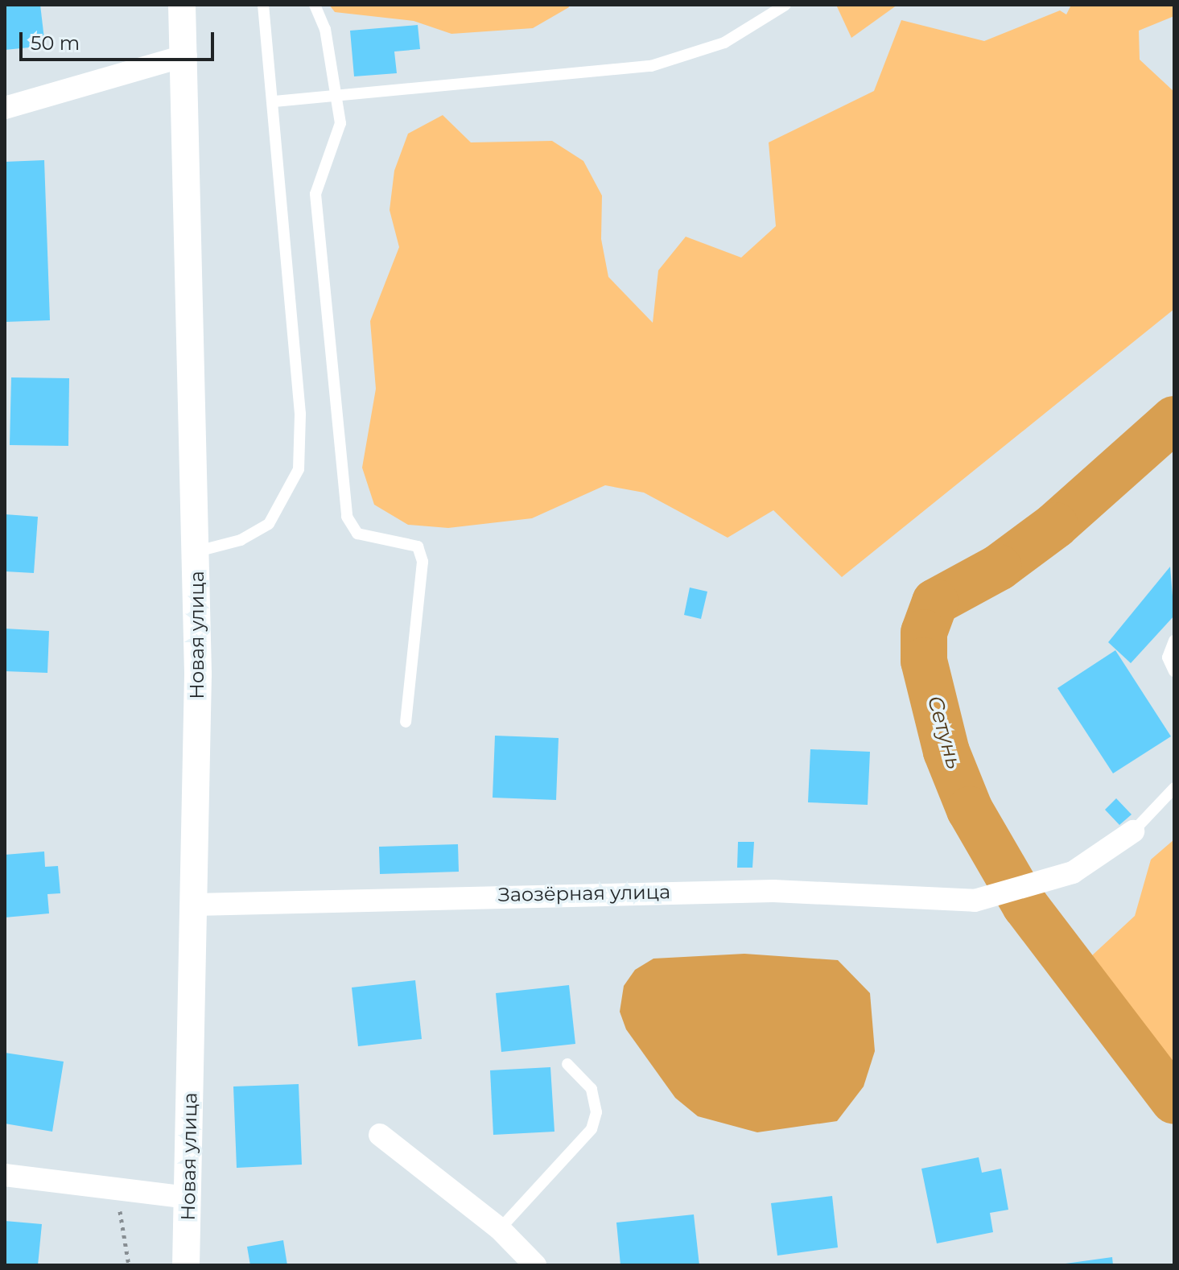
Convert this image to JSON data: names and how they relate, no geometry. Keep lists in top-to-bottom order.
{
  "streets": {
    "street": ["Новая улица", "Заозёрная улица"]
  },
  "crossings": [
    ["Новая улица", "Заозёрная улица"]
  ],
  "water": ["Сетунь"],
  "scale_bar": "50 m"
}
